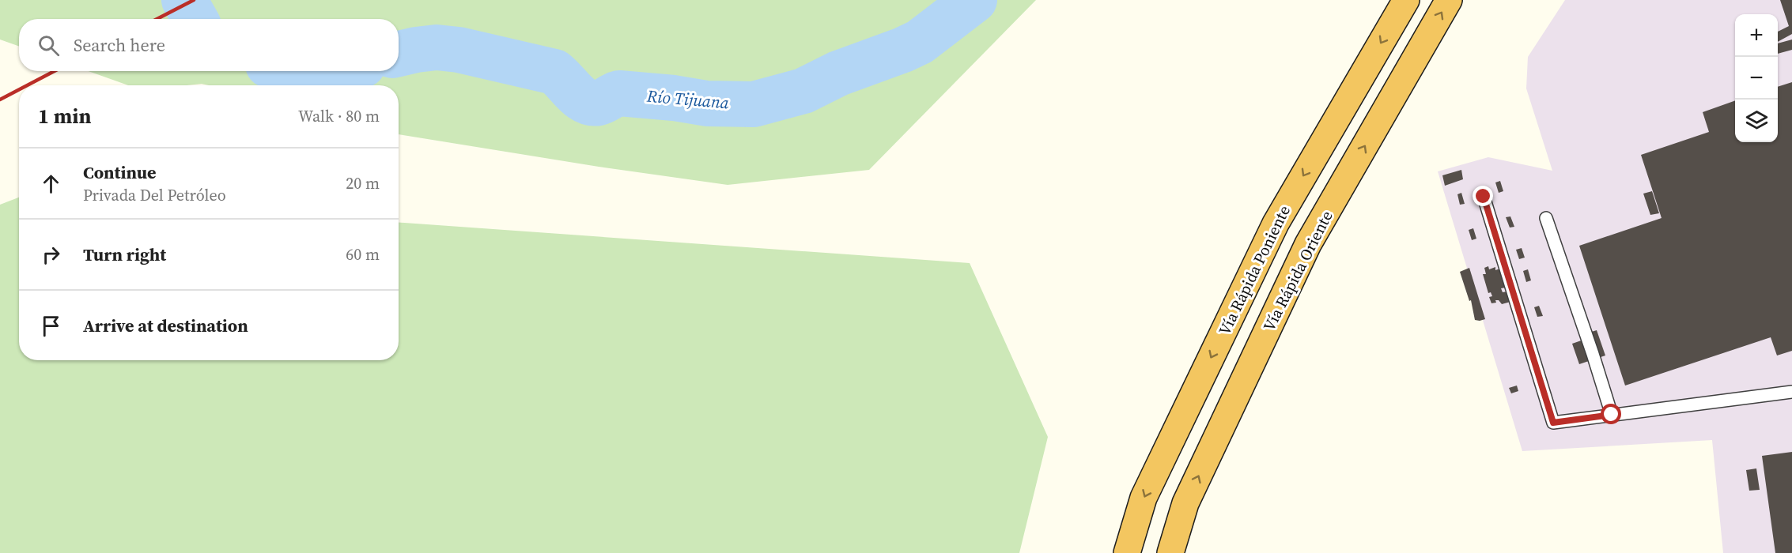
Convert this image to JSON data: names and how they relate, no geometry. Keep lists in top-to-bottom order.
{
  "streets": {
    "highway": ["Vía Rápida Poniente", "Vía Rápida Oriente"]
  },
  "one_way": ["Vía Rápida Poniente", "Vía Rápida Oriente"],
  "water": ["Río Tijuana"],
  "page": {
    "map_buttons": ["+", "−"],
    "search": "Search here",
    "heading": ["1 min", "Walk · 80 m"],
    "list": [
      ["Continue", "Privada Del Petróleo", "20 m"],
      ["Turn right", "60 m"],
      "Arrive at destination"
    ]
  }
}
